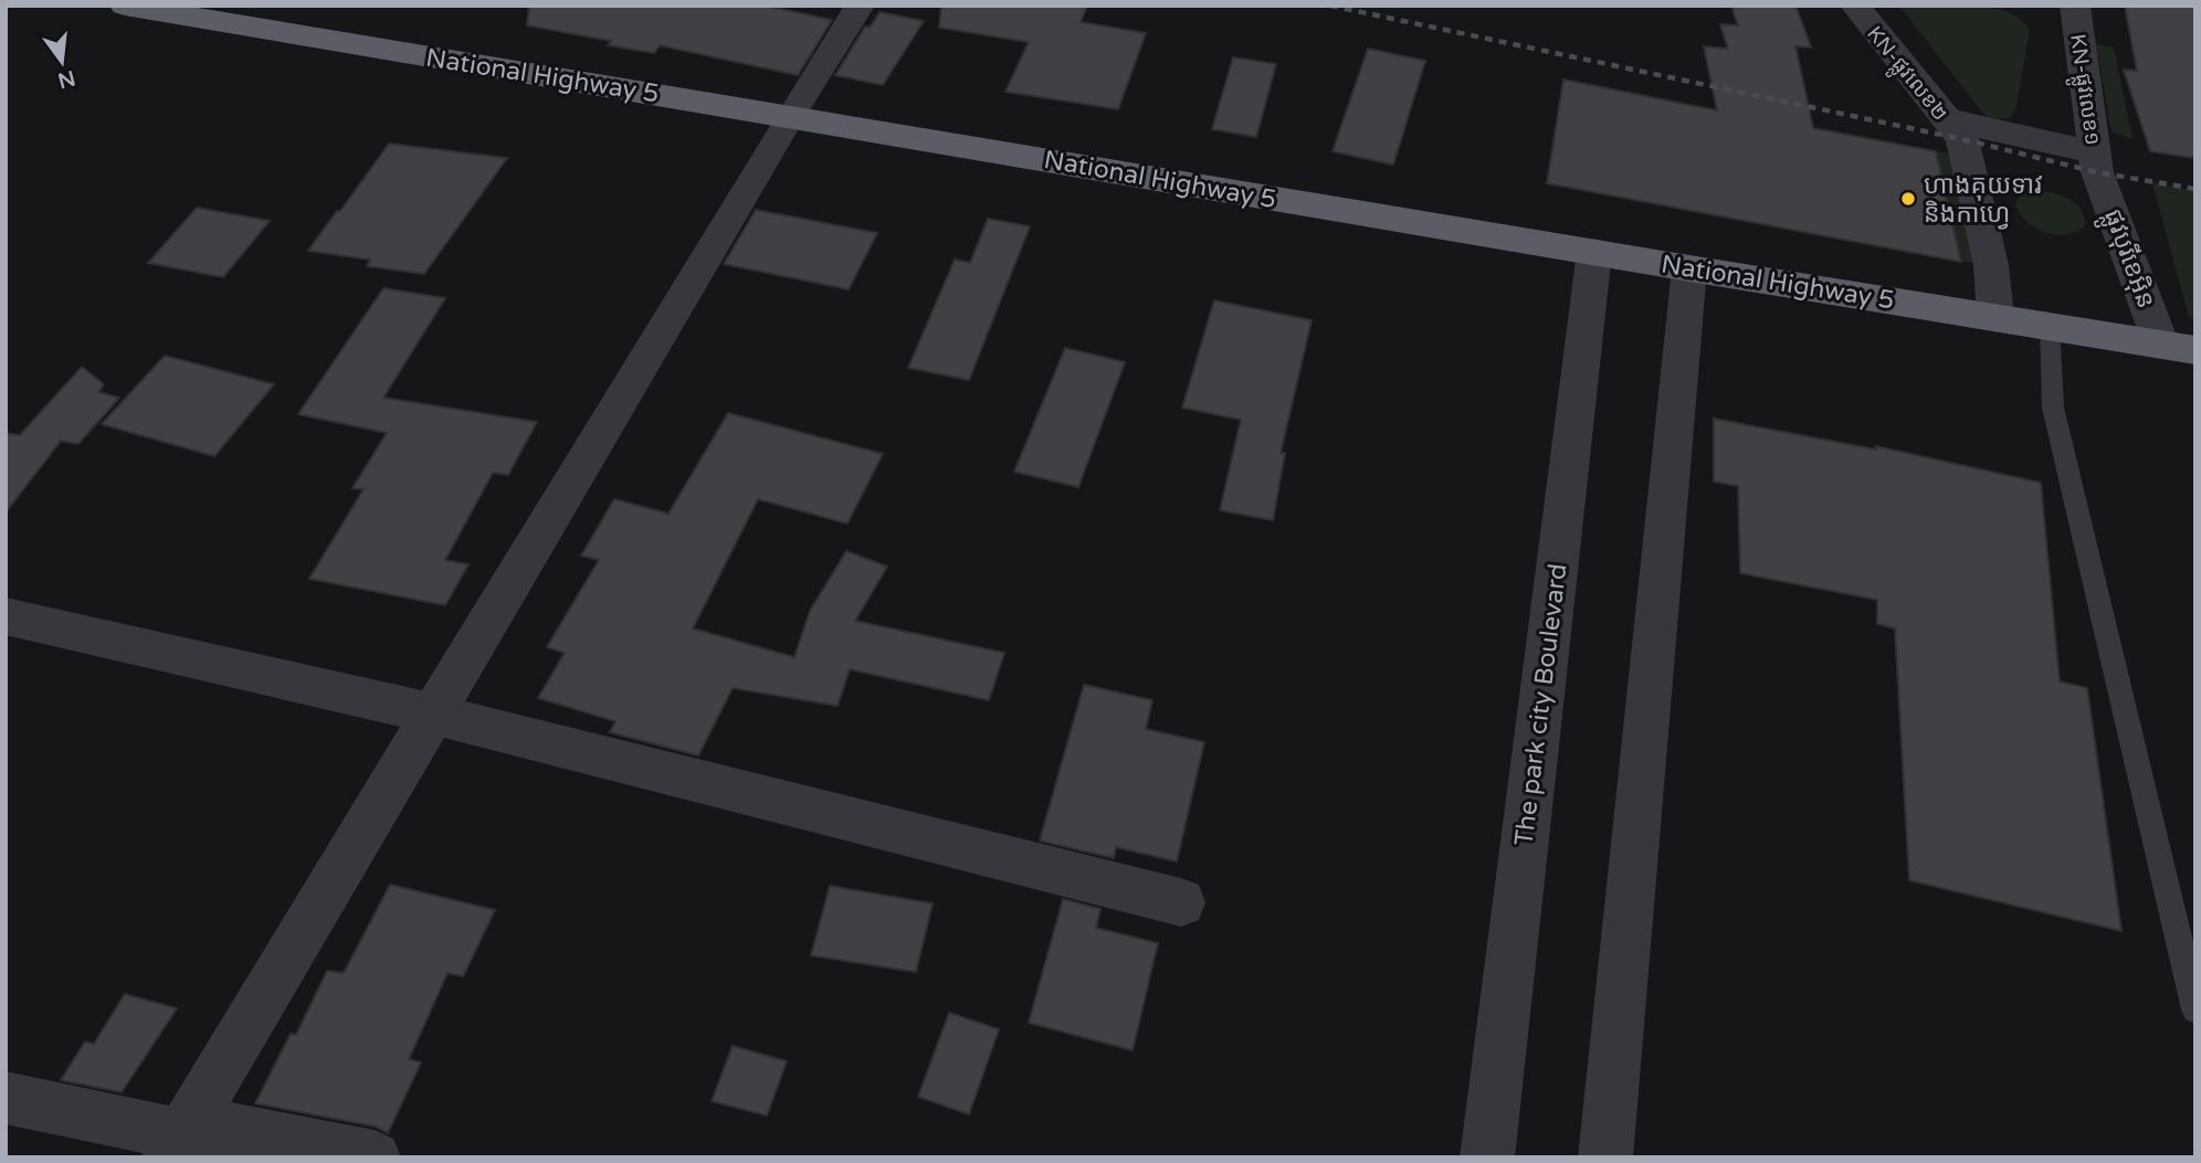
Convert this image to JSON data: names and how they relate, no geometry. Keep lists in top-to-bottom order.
{
  "streets": {
    "highway": ["National Highway 5"],
    "street": [
      "KN-ផ្លូវលេខ២",
      "KN-ផ្លូវលេខ១",
      "ផ្លូវបុរីខេអ៊ិន",
      "The park city Boulevard"
    ]
  },
  "crossings": [
    ["National Highway 5", "ផ្លូវបុរីខេអ៊ិន"],
    ["National Highway 5", "The park city Boulevard"],
    ["KN-ផ្លូវលេខ១", "ផ្លូវបុរីខេអ៊ិន"]
  ],
  "places": ["ហាងគុយទាវ និងកាហ្វេ"],
  "north": "bottom"
}
